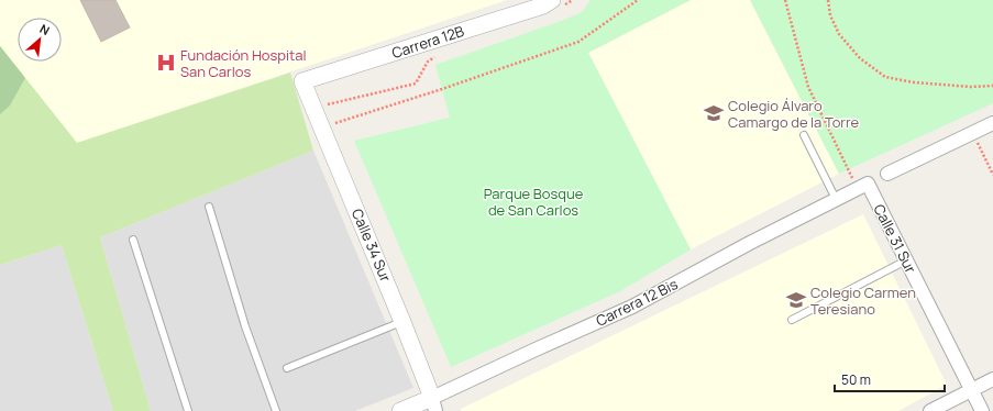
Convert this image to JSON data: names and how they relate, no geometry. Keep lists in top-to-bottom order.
{
  "streets": {
    "street": [
      "Carrera 12B",
      "Calle 31 Sur",
      "Calle 34 Sur",
      "Carrera 12 Bis"
    ]
  },
  "crossings": [
    ["Carrera 12B", "Calle 34 Sur"],
    ["Calle 31 Sur", "Carrera 12 Bis"],
    ["Calle 34 Sur", "Carrera 12 Bis"]
  ],
  "parks": ["Parque Bosque de San Carlos"],
  "places": {
    "hospital": ["Fundación Hospital San Carlos"],
    "school or university": ["Colegio Álvaro Camargo de la Torre", "Colegio Carmen Teresiano"]
  },
  "scale_bar": "50 m",
  "north": "top right"
}
